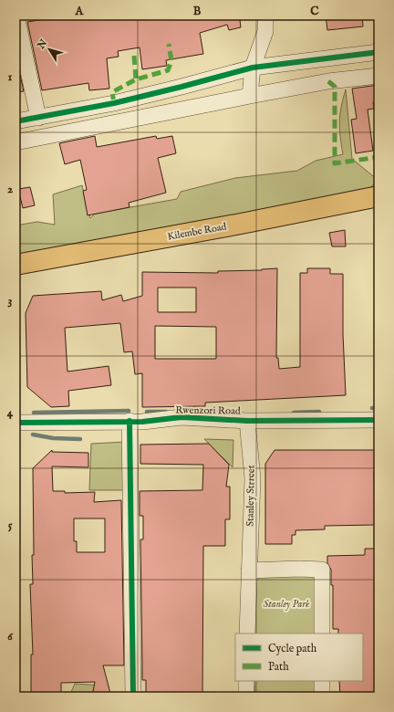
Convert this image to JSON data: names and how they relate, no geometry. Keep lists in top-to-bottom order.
{
  "streets": {
    "main road": ["Kilembe Road"],
    "street": ["Rwenzori Road", "Stanley Strreet"]
  },
  "crossings": [
    ["Rwenzori Road", "Stanley Strreet"]
  ],
  "parks": ["Stanley Park"],
  "legend": ["Cycle path", "Path"],
  "north": "top left",
  "grid": {
    "columns": ["A", "B", "C"],
    "rows": [
      "1",
      "2",
      "3",
      "4",
      "5",
      "6"
    ]
  }
}
